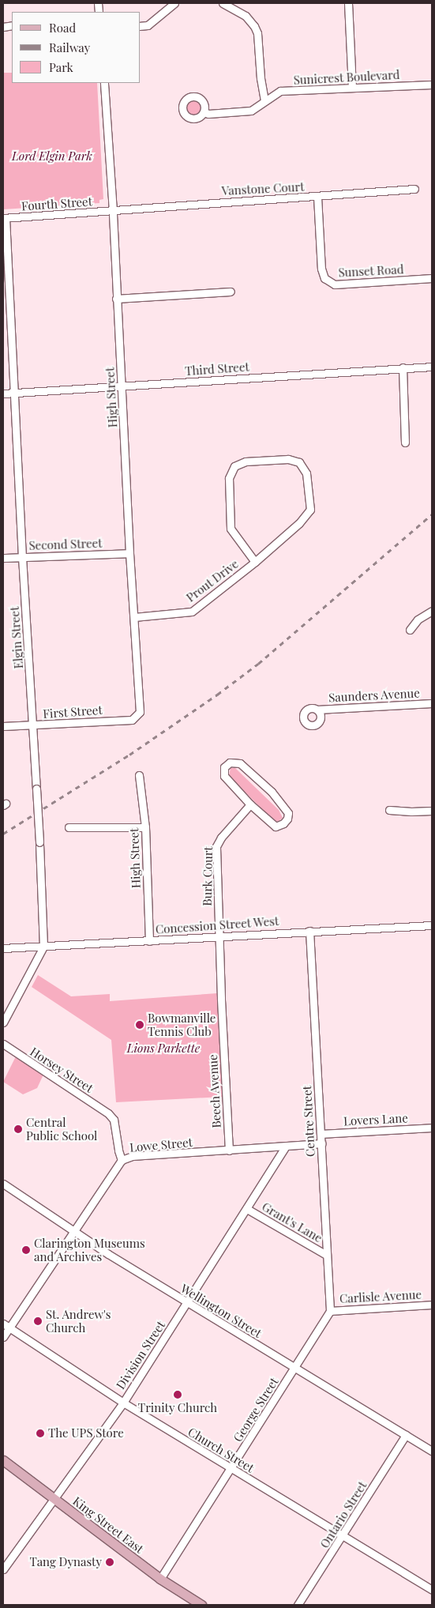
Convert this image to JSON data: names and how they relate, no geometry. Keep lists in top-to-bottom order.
{
  "streets": {
    "main road": ["King Street East"],
    "street": [
      "Sunicrest Boulevard",
      "Vanstone Court",
      "Fourth Street",
      "Sunset Road",
      "Third Street",
      "High Street",
      "Second Street",
      "Prout Drive",
      "Elgin Street",
      "Saunders Avenue",
      "First Street",
      "Burk Court",
      "Concession Street West",
      "Horsey Street",
      "Beech Avenue",
      "Lovers Lane",
      "Centre Street",
      "Lowe Street",
      "Grant's Lane",
      "Carlisle Avenue",
      "Wellington Street",
      "Division Street",
      "George Street",
      "Church Street",
      "Ontario Street"
    ]
  },
  "crossings": [
    ["Vanstone Court", "Fourth Street"],
    ["Vanstone Court", "Sunset Road"],
    ["Vanstone Court", "High Street"],
    ["Fourth Street", "High Street"],
    ["Fourth Street", "Elgin Street"],
    ["Third Street", "High Street"],
    ["Third Street", "Elgin Street"],
    ["High Street", "Second Street"],
    ["High Street", "Prout Drive"],
    ["High Street", "First Street"],
    ["High Street", "Concession Street West"],
    ["Second Street", "Elgin Street"],
    ["Elgin Street", "First Street"],
    ["Elgin Street", "Concession Street West"],
    ["Burk Court", "Concession Street West"],
    ["Burk Court", "Beech Avenue"],
    ["Concession Street West", "Beech Avenue"],
    ["Concession Street West", "Centre Street"],
    ["Horsey Street", "Lowe Street"],
    ["Beech Avenue", "Lowe Street"],
    ["Lovers Lane", "Centre Street"],
    ["Centre Street", "Lowe Street"],
    ["Centre Street", "Grant's Lane"],
    ["Centre Street", "Carlisle Avenue"],
    ["Centre Street", "George Street"],
    ["Lowe Street", "Division Street"],
    ["Grant's Lane", "Division Street"],
    ["Carlisle Avenue", "George Street"],
    ["Wellington Street", "Division Street"],
    ["Wellington Street", "George Street"],
    ["Wellington Street", "Ontario Street"],
    ["Division Street", "Church Street"],
    ["Division Street", "King Street East"],
    ["George Street", "Church Street"],
    ["George Street", "King Street East"],
    ["Church Street", "Ontario Street"]
  ],
  "parks": ["Lord Elgin Park", "Lions Parkette"],
  "places": [
    "Bowmanville Tennis Club",
    "Central Public School",
    "Clarington Museums and Archives",
    "St. Andrew's Church",
    "Trinity Church",
    "The UPS Store",
    "Tang Dynasty"
  ],
  "legend": ["Road", "Railway", "Park"]
}
